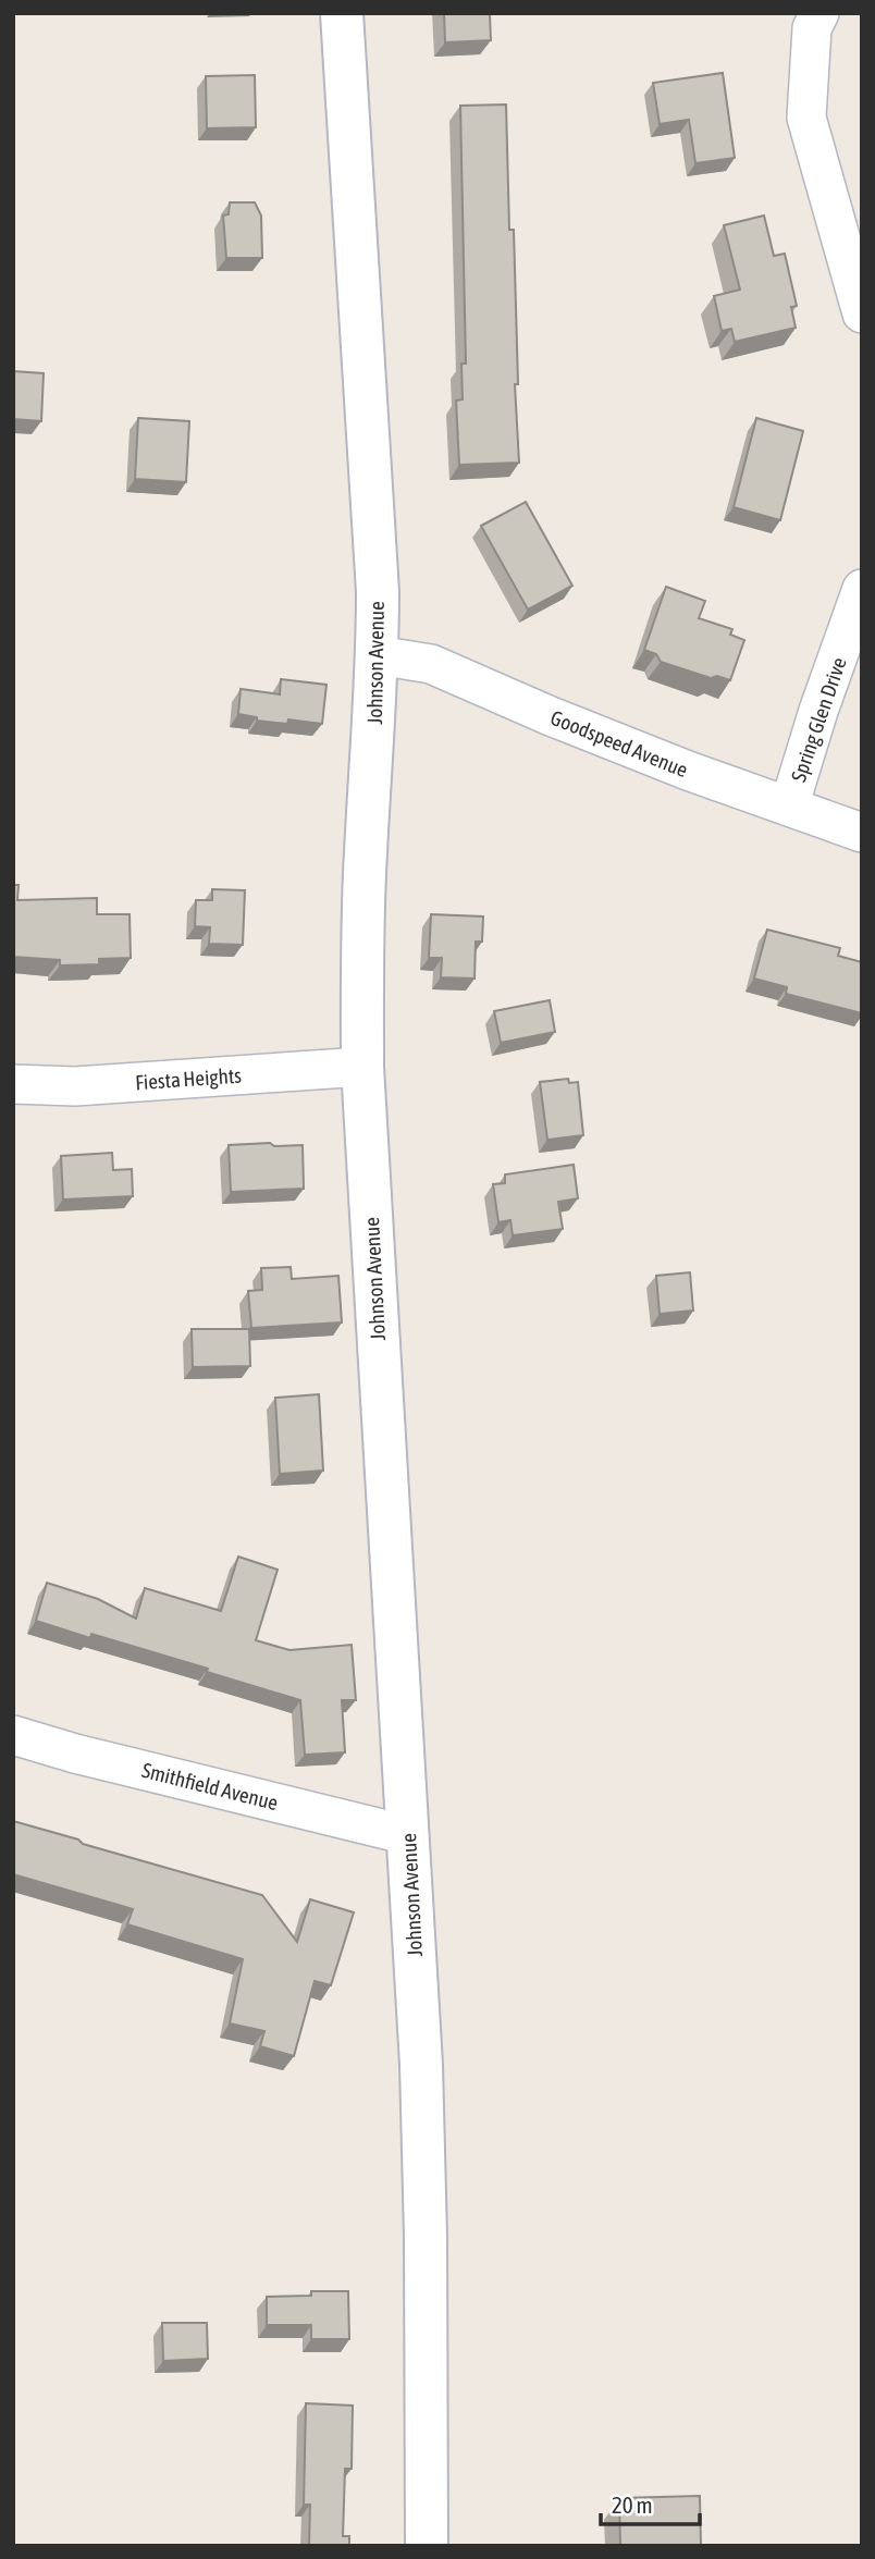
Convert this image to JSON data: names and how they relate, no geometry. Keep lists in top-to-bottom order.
{
  "streets": {
    "street": [
      "Johnson Avenue",
      "Spring Glen Drive",
      "Goodspeed Avenue",
      "Fiesta Heights",
      "Smithfield Avenue"
    ]
  },
  "crossings": [
    ["Johnson Avenue", "Goodspeed Avenue"],
    ["Johnson Avenue", "Fiesta Heights"],
    ["Johnson Avenue", "Smithfield Avenue"],
    ["Spring Glen Drive", "Goodspeed Avenue"]
  ],
  "scale_bar": "20 m"
}
